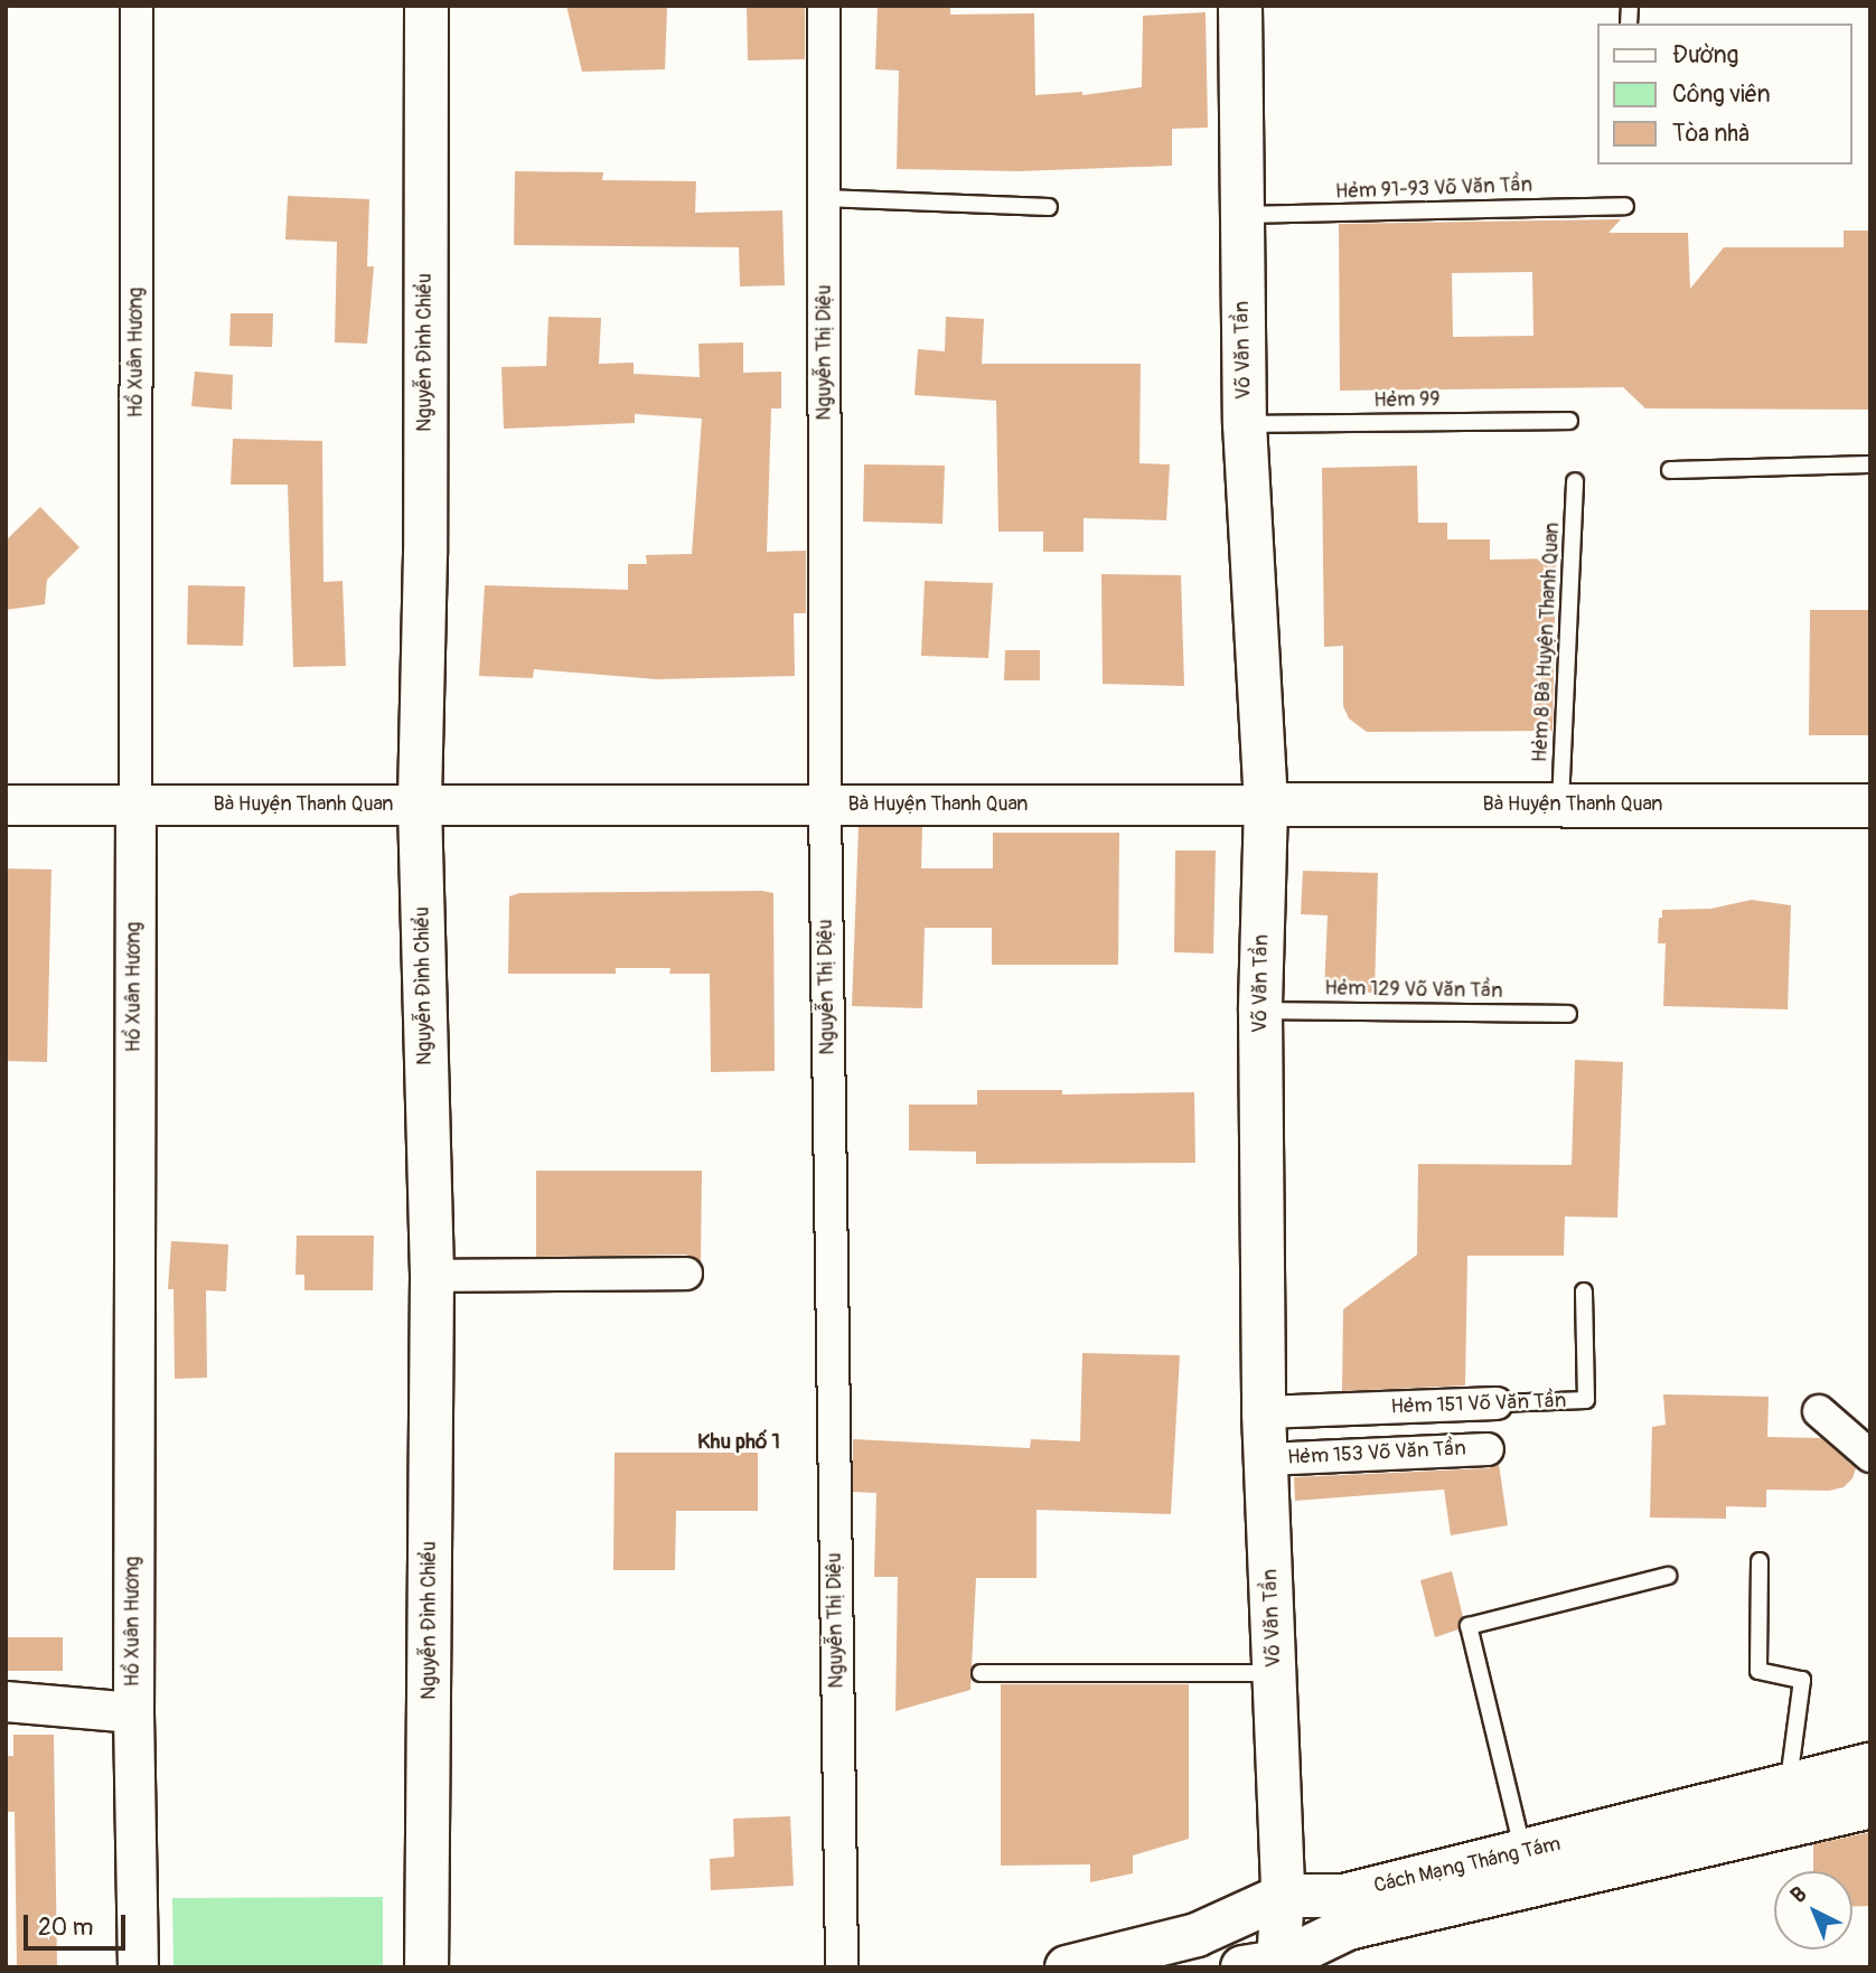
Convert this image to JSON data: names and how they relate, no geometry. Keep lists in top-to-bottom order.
{
  "streets": {
    "main road": [
      "Võ Văn Tần",
      "Nguyễn Đình Chiểu",
      "Bà Huyện Thanh Quan",
      "Cách Mạng Tháng Tám"
    ],
    "street": [
      "Hồ Xuân Hương",
      "Nguyễn Thị Diệu",
      "Hẻm 151 Võ Văn Tần",
      "Hẻm 153 Võ Văn Tần"
    ],
    "lane": [
      "Hẻm 91-93 Võ Văn Tần",
      "Hẻm 99",
      "Hẻm 8 Bà Huyện Thanh Quan",
      "Hẻm 129 Võ Văn Tần"
    ]
  },
  "crossings": [
    ["Hẻm 91-93 Võ Văn Tần", "Võ Văn Tần"],
    ["Võ Văn Tần", "Hẻm 99"],
    ["Võ Văn Tần", "Bà Huyện Thanh Quan"],
    ["Võ Văn Tần", "Hẻm 129 Võ Văn Tần"],
    ["Võ Văn Tần", "Hẻm 151 Võ Văn Tần"],
    ["Võ Văn Tần", "Hẻm 153 Võ Văn Tần"],
    ["Võ Văn Tần", "Cách Mạng Tháng Tám"],
    ["Hồ Xuân Hương", "Bà Huyện Thanh Quan"],
    ["Nguyễn Đình Chiểu", "Bà Huyện Thanh Quan"],
    ["Nguyễn Thị Diệu", "Bà Huyện Thanh Quan"],
    ["Hẻm 8 Bà Huyện Thanh Quan", "Bà Huyện Thanh Quan"]
  ],
  "districts": ["Khu phố 1"],
  "legend": ["Đường", "Công viên", "Tòa nhà"],
  "scale_bar": "20 m",
  "north": "top left"
}
